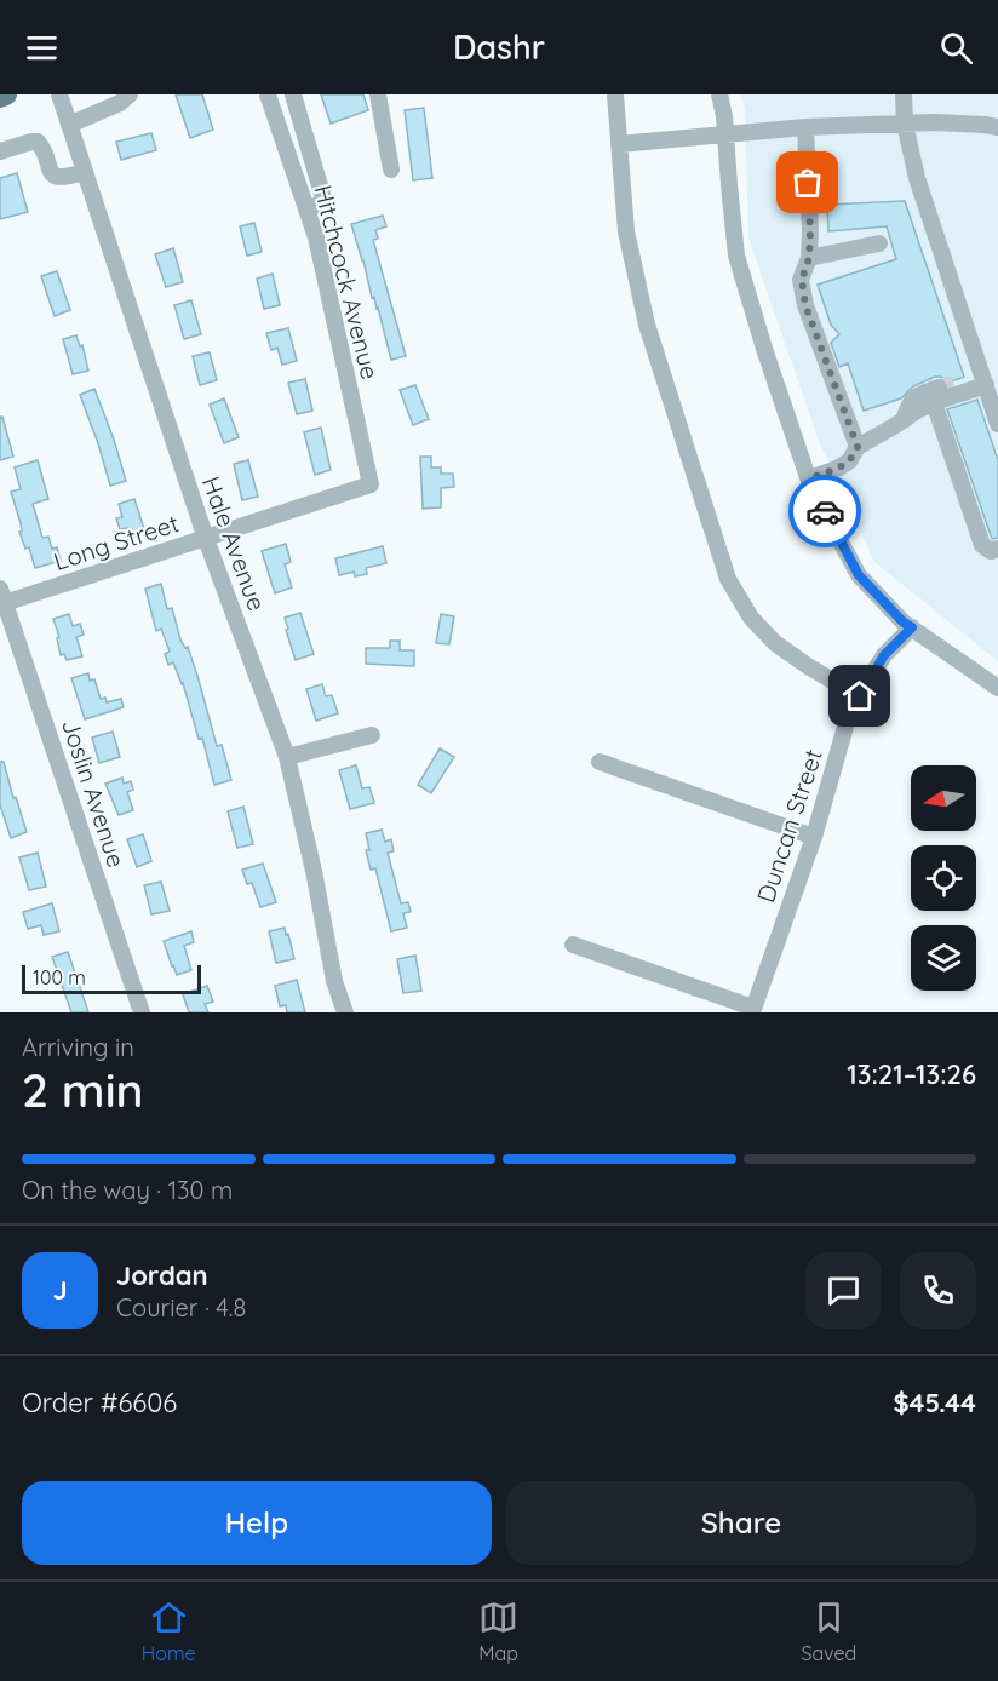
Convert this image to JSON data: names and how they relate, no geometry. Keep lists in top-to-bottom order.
{
  "streets": {
    "street": [
      "Hitchcock Avenue",
      "Long Street",
      "Hale Avenue",
      "Joslin Avenue",
      "Duncan Street"
    ]
  },
  "crossings": [
    ["Hitchcock Avenue", "Long Street"],
    ["Long Street", "Hale Avenue"],
    ["Long Street", "Joslin Avenue"]
  ],
  "scale_bar": "100 m",
  "north": "left",
  "page": {
    "header": "Dashr",
    "scale": "100 m",
    "heading": ["2 min", "Arriving in", "13:21–13:26"],
    "panel": [
      "Jordan",
      "Courier · 4.8",
      "Order #6606",
      "$45.44"
    ],
    "bar": "On the way · 130 m",
    "round": "J",
    "buttons": ["Help", "Share"],
    "tabs": ["Home", "Map", "Saved"]
  }
}
